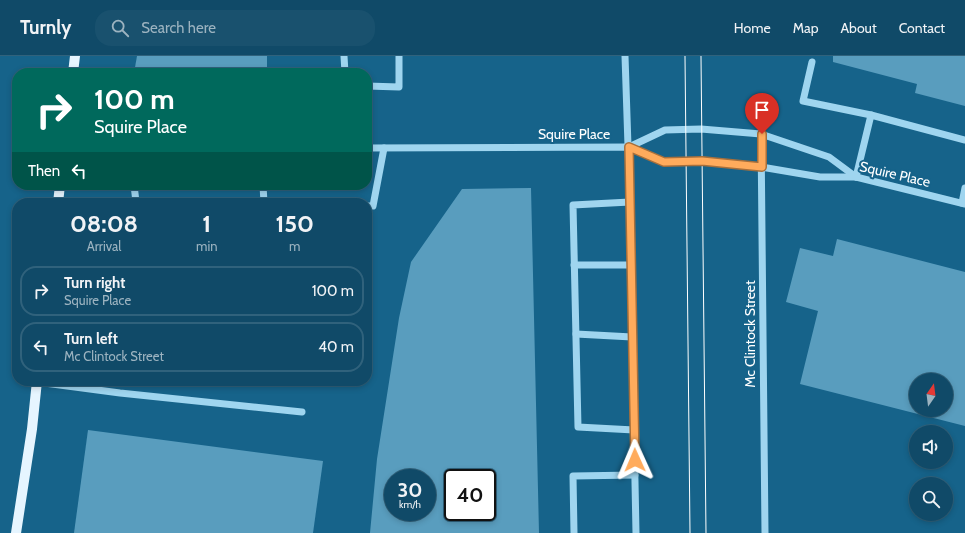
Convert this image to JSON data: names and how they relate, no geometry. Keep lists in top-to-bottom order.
{
  "streets": {
    "street": ["Squire Place", "Mc Clintock Street"]
  },
  "crossings": [
    ["Squire Place", "Mc Clintock Street"]
  ],
  "north": "top",
  "page": {
    "header": "Turnly",
    "search": "Search here",
    "nav": [
      "Home",
      "Map",
      "About",
      "Contact"
    ],
    "turn": ["100 m", "Squire Place"],
    "then": "Then",
    "eta": [
      "08:08",
      "Arrival",
      "1",
      "min",
      "150",
      "m"
    ],
    "list": [
      {
        "name": "Turn right",
        "note": "Squire Place",
        "value": "100 m"
      },
      {
        "name": "Turn left",
        "note": "Mc Clintock Street",
        "value": "40 m"
      }
    ],
    "speed": "30 km/h",
    "limit": "40"
  }
}
